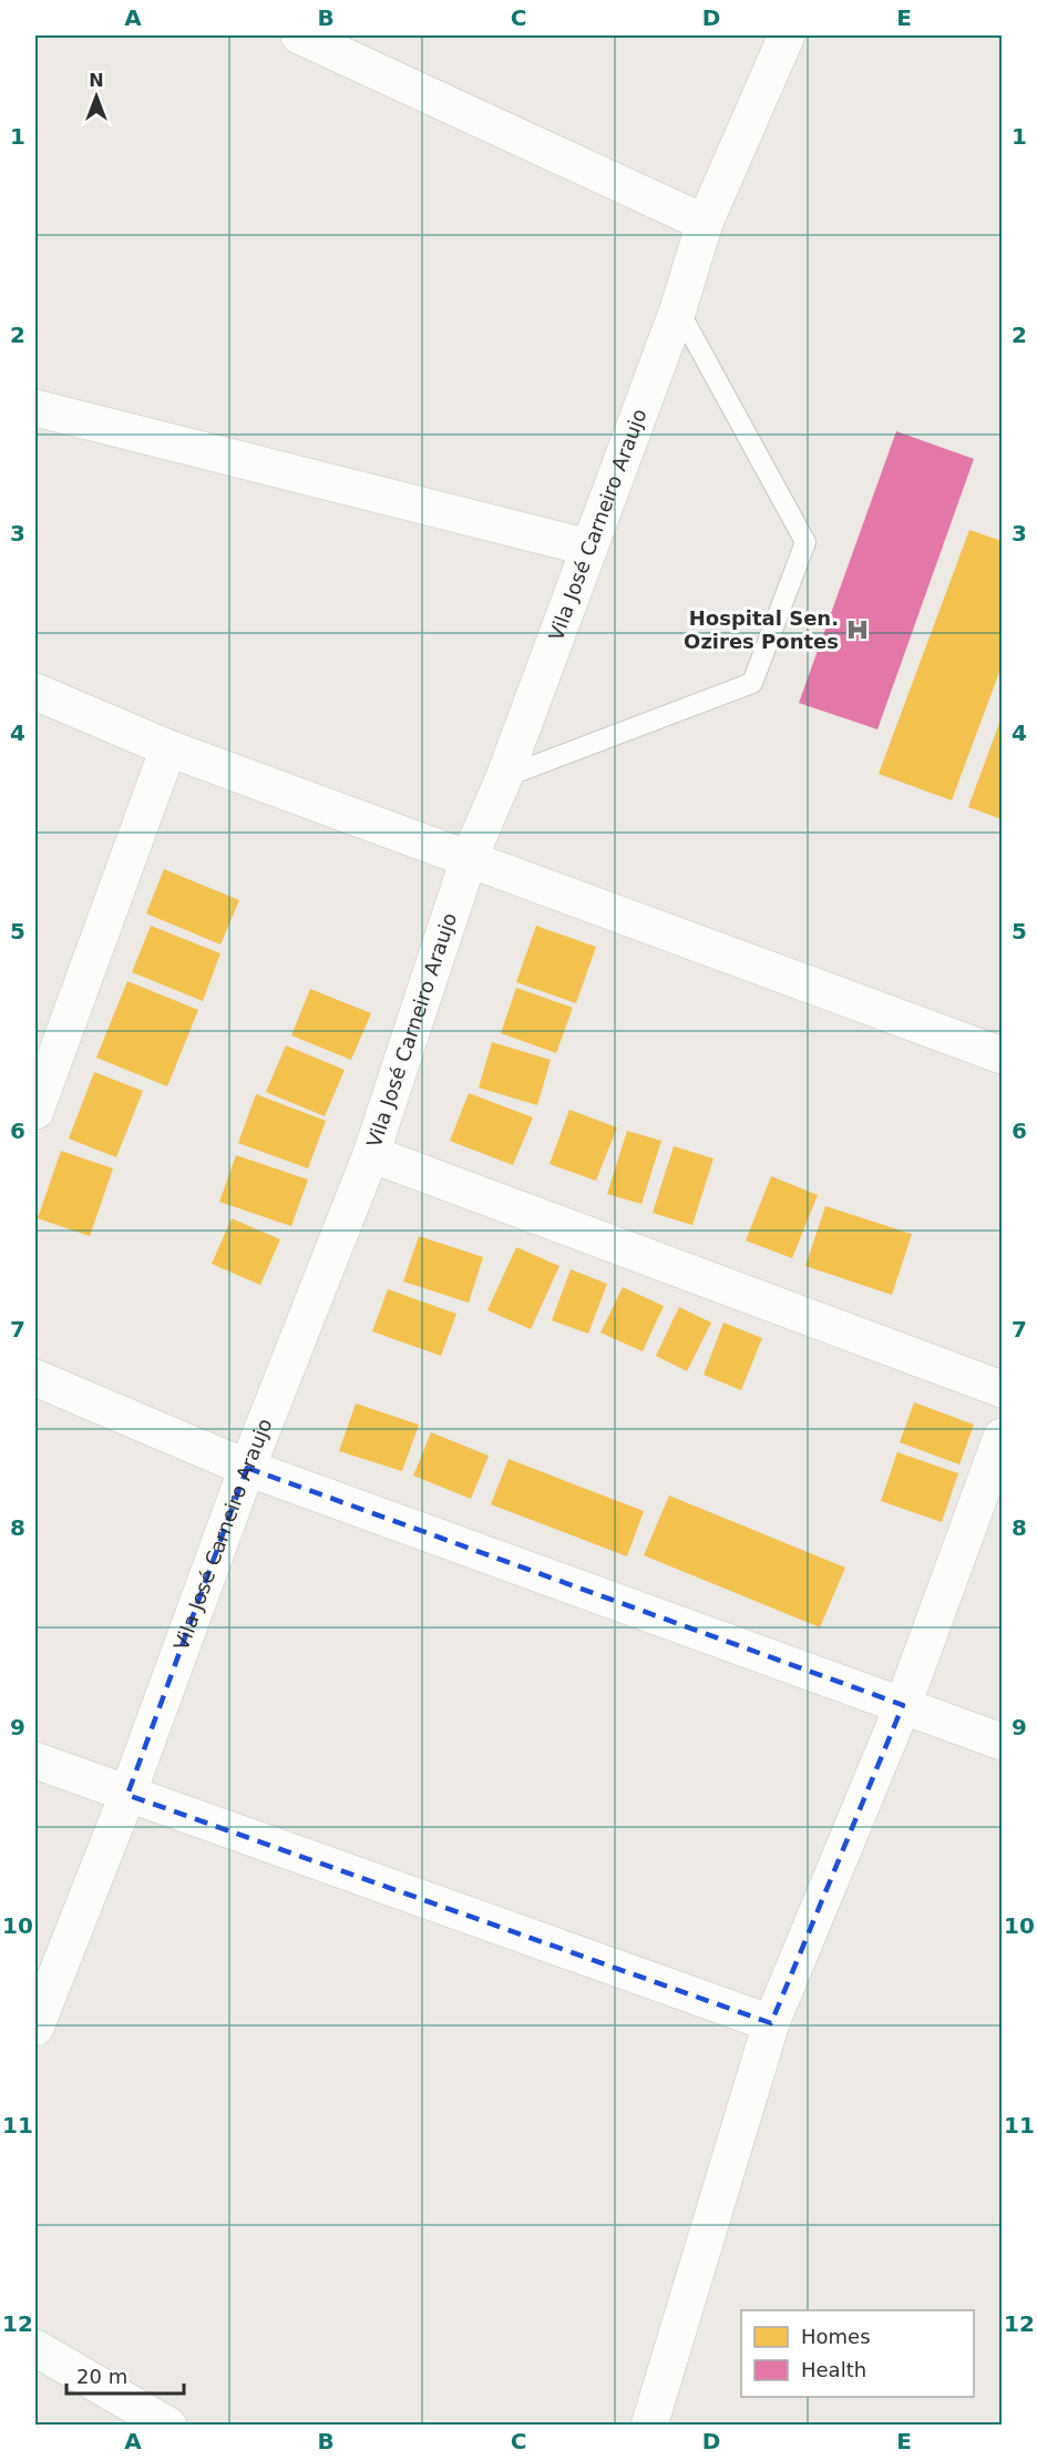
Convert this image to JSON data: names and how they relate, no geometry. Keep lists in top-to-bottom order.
{
  "streets": {
    "street": ["Vila José Carneiro Araujo"]
  },
  "places": {
    "hospital": ["Hospital Sen. Ozires Pontes"]
  },
  "legend": ["Homes", "Health"],
  "scale_bar": "20 m",
  "north": "top",
  "grid": {
    "columns": [
      "A",
      "B",
      "C",
      "D",
      "E"
    ],
    "rows": [
      "1",
      "2",
      "3",
      "4",
      "5",
      "6",
      "7",
      "8",
      "9",
      "10",
      "11",
      "12"
    ]
  }
}
